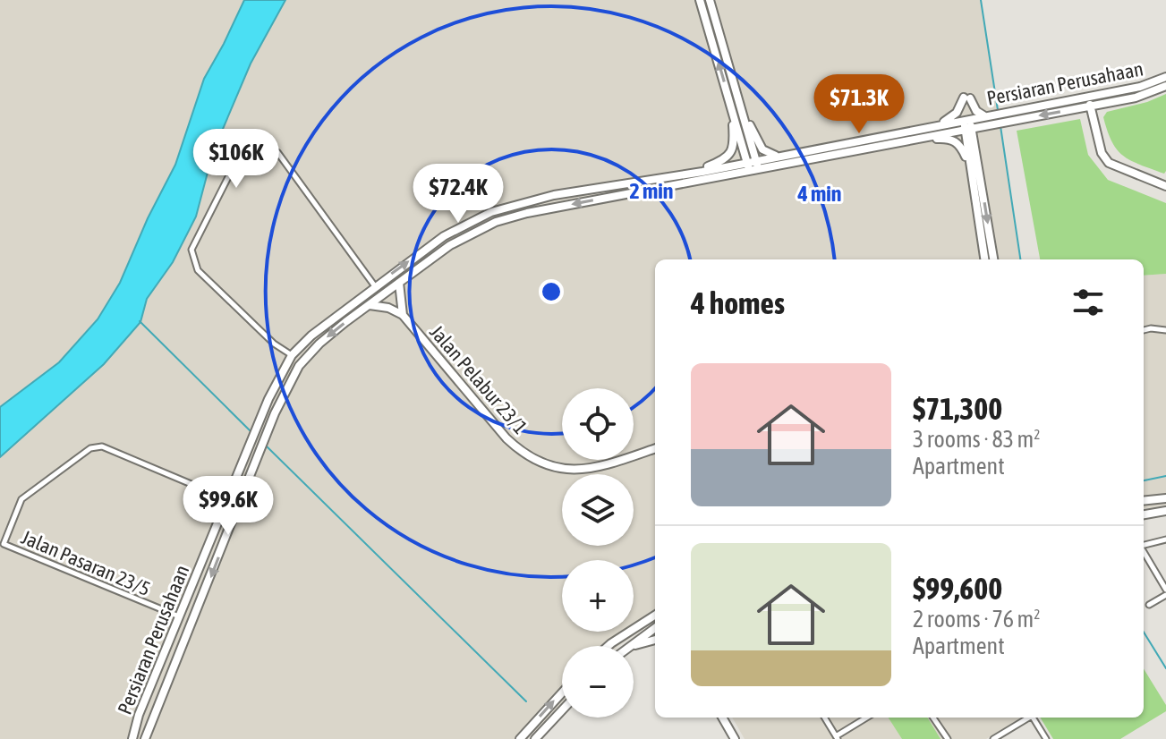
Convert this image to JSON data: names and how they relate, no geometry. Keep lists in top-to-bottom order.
{
  "streets": {
    "main road": ["Persiaran Perusahaan", "Jalan Pelabur 23/1"],
    "street": ["Jalan Pasaran 23/5"]
  },
  "crossings": [
    ["Persiaran Perusahaan", "Jalan Pasaran 23/5"]
  ],
  "page": {
    "price": [
      "$71.3K",
      "$106K",
      "$72.4K",
      "$99.6K"
    ],
    "heading": "4 homes",
    "list": [
      {
        "name": "$71,300",
        "note": "3 rooms · 83 m² · Apartment"
      },
      {
        "name": "$99,600",
        "note": "2 rooms · 76 m² · Apartment"
      }
    ],
    "map_buttons": ["+", "−"]
  },
  "rings": ["2 min", "4 min"]
}
